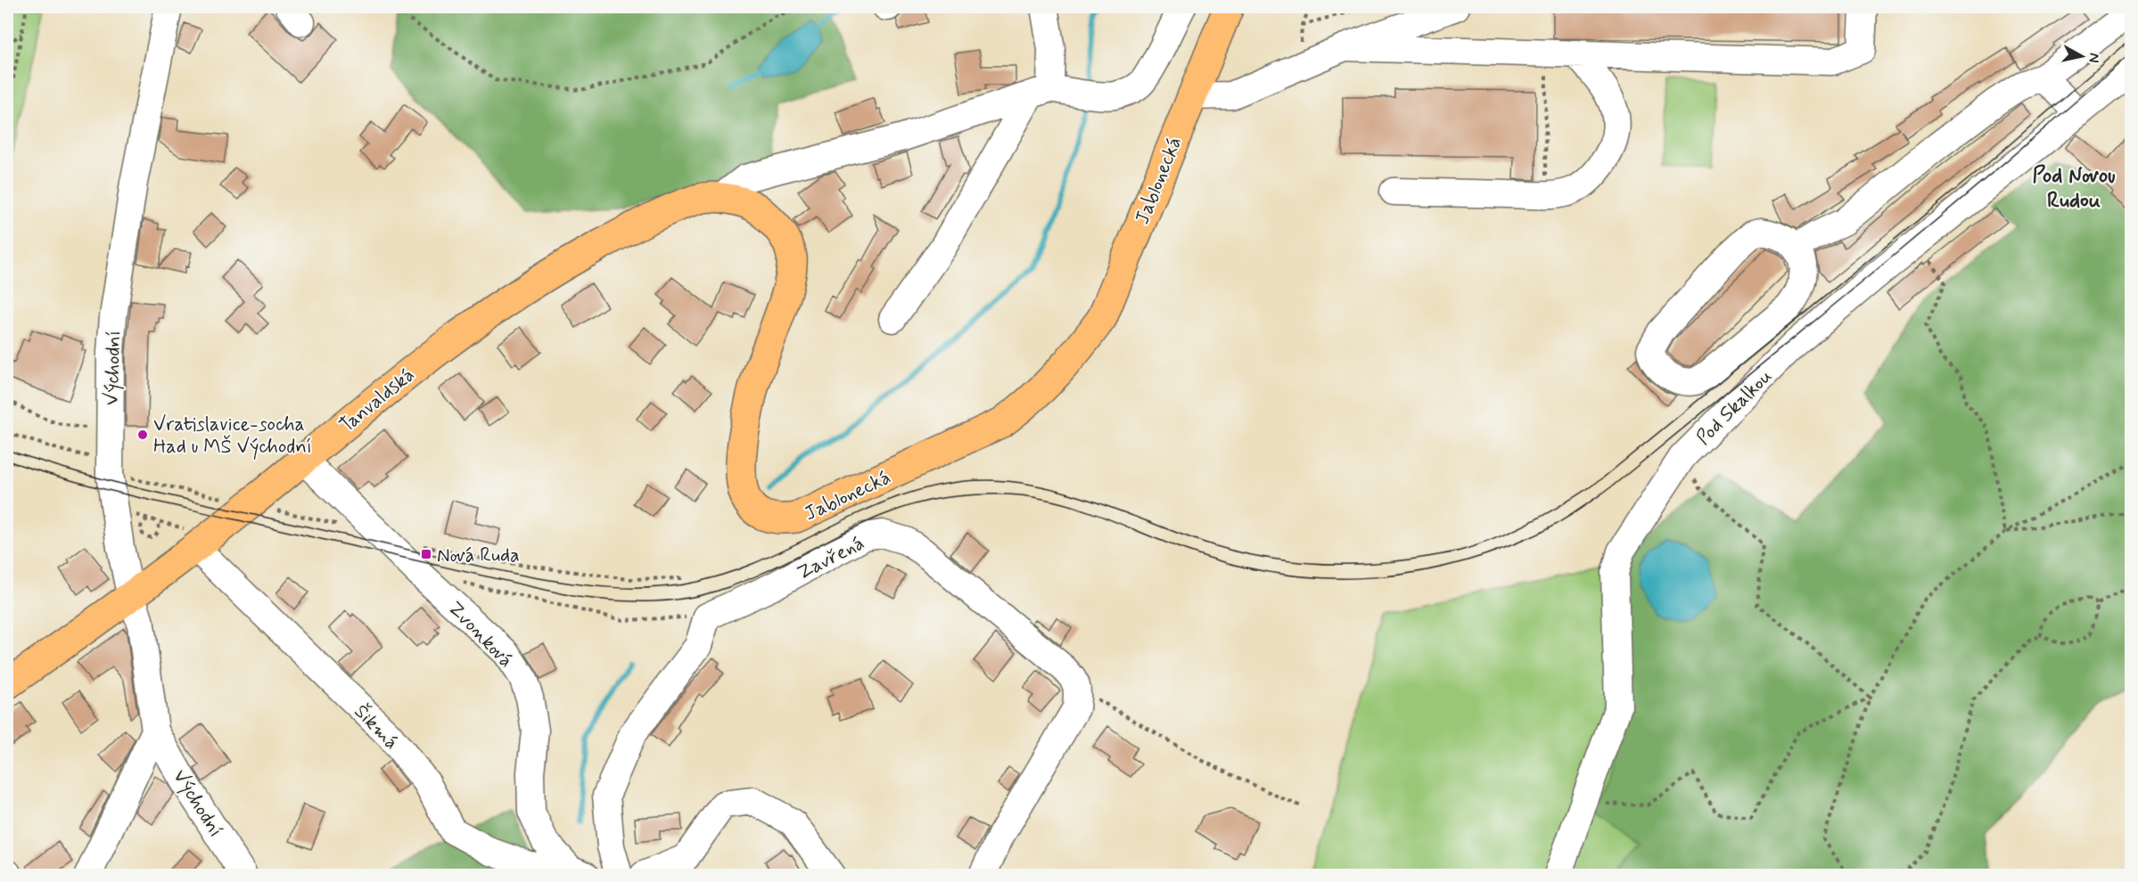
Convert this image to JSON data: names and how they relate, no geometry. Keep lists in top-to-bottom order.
{
  "streets": {
    "main road": ["Jablonecká", "Tanvaldská"],
    "street": [
      "Východní",
      "Pod Skalkou",
      "Zavřená",
      "Zvonková",
      "Šikmá"
    ]
  },
  "crossings": [
    ["Jablonecká", "Tanvaldská"],
    ["Východní", "Tanvaldská"],
    ["Tanvaldská", "Zvonková"],
    ["Tanvaldská", "Šikmá"],
    ["Zvonková", "Šikmá"]
  ],
  "districts": ["Pod Novou Rudou"],
  "places": {
    "other": ["Vratislavice-socha Had u MŠ Východní"],
    "transit": ["Nová Ruda"]
  },
  "north": "right"
}
